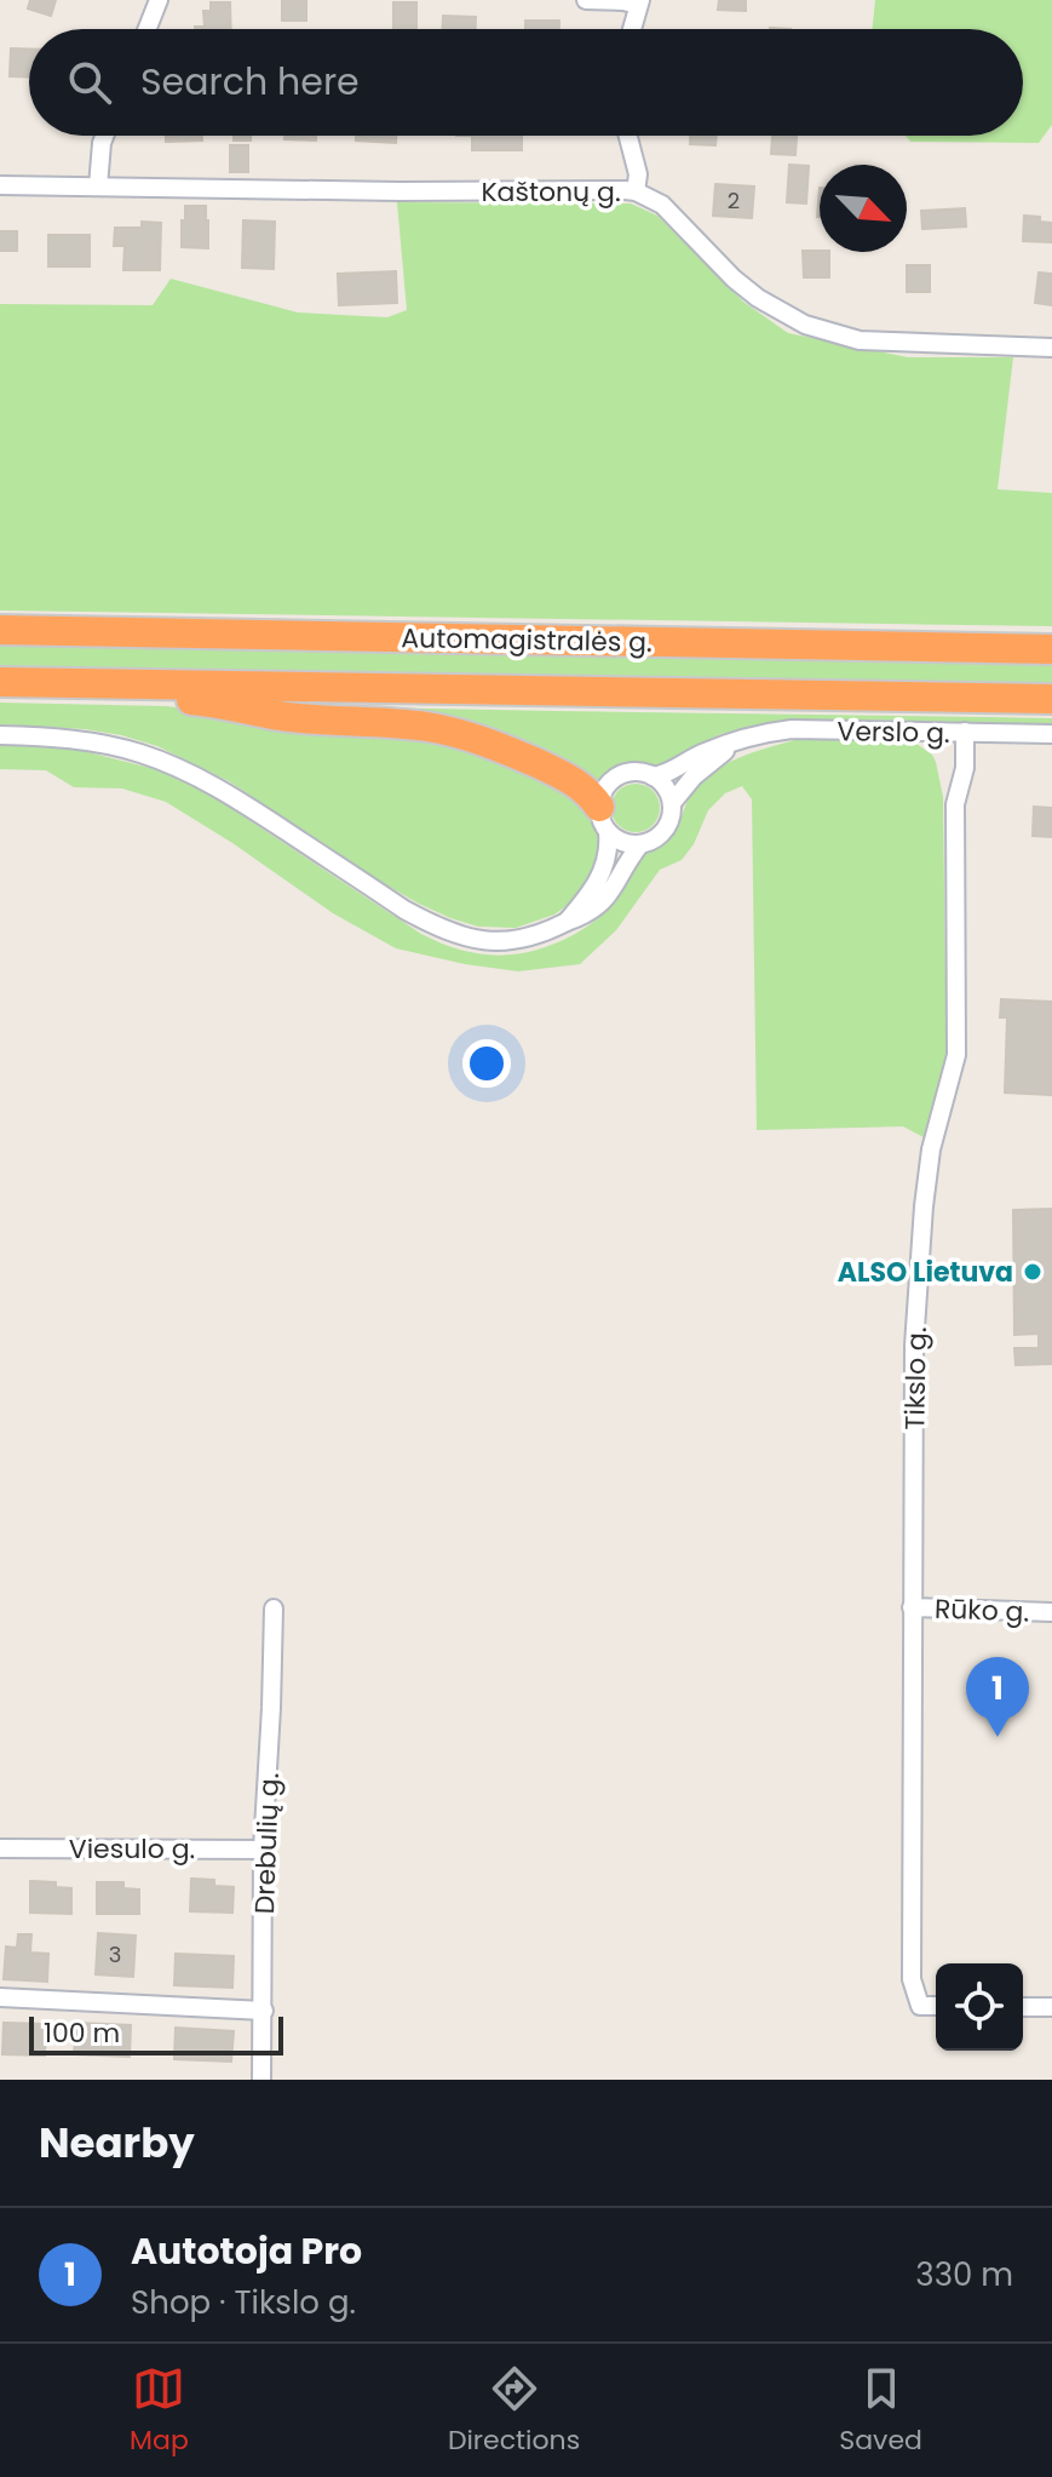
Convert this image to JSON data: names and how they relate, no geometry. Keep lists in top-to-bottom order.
{
  "streets": {
    "highway": ["Automagistralės g."],
    "street": [
      "Kaštonų g.",
      "Verslo g.",
      "Tikslo g.",
      "Rūko g.",
      "Drebulių g.",
      "Viesulo g."
    ]
  },
  "crossings": [
    ["Verslo g.", "Tikslo g."],
    ["Tikslo g.", "Rūko g."],
    ["Drebulių g.", "Viesulo g."]
  ],
  "places": ["ALSO Lietuva"],
  "house_numbers": ["2", "3"],
  "scale_bar": "100 m",
  "north": "bottom right",
  "page": {
    "search": "Search here",
    "pins": "1",
    "scale": "100 m",
    "heading": "Nearby",
    "list": [
      {
        "mark": "1",
        "name": "Autotoja Pro",
        "note": "Shop · Tikslo g.",
        "value": "330 m"
      }
    ],
    "nav": ["Map", "Directions", "Saved"]
  }
}
